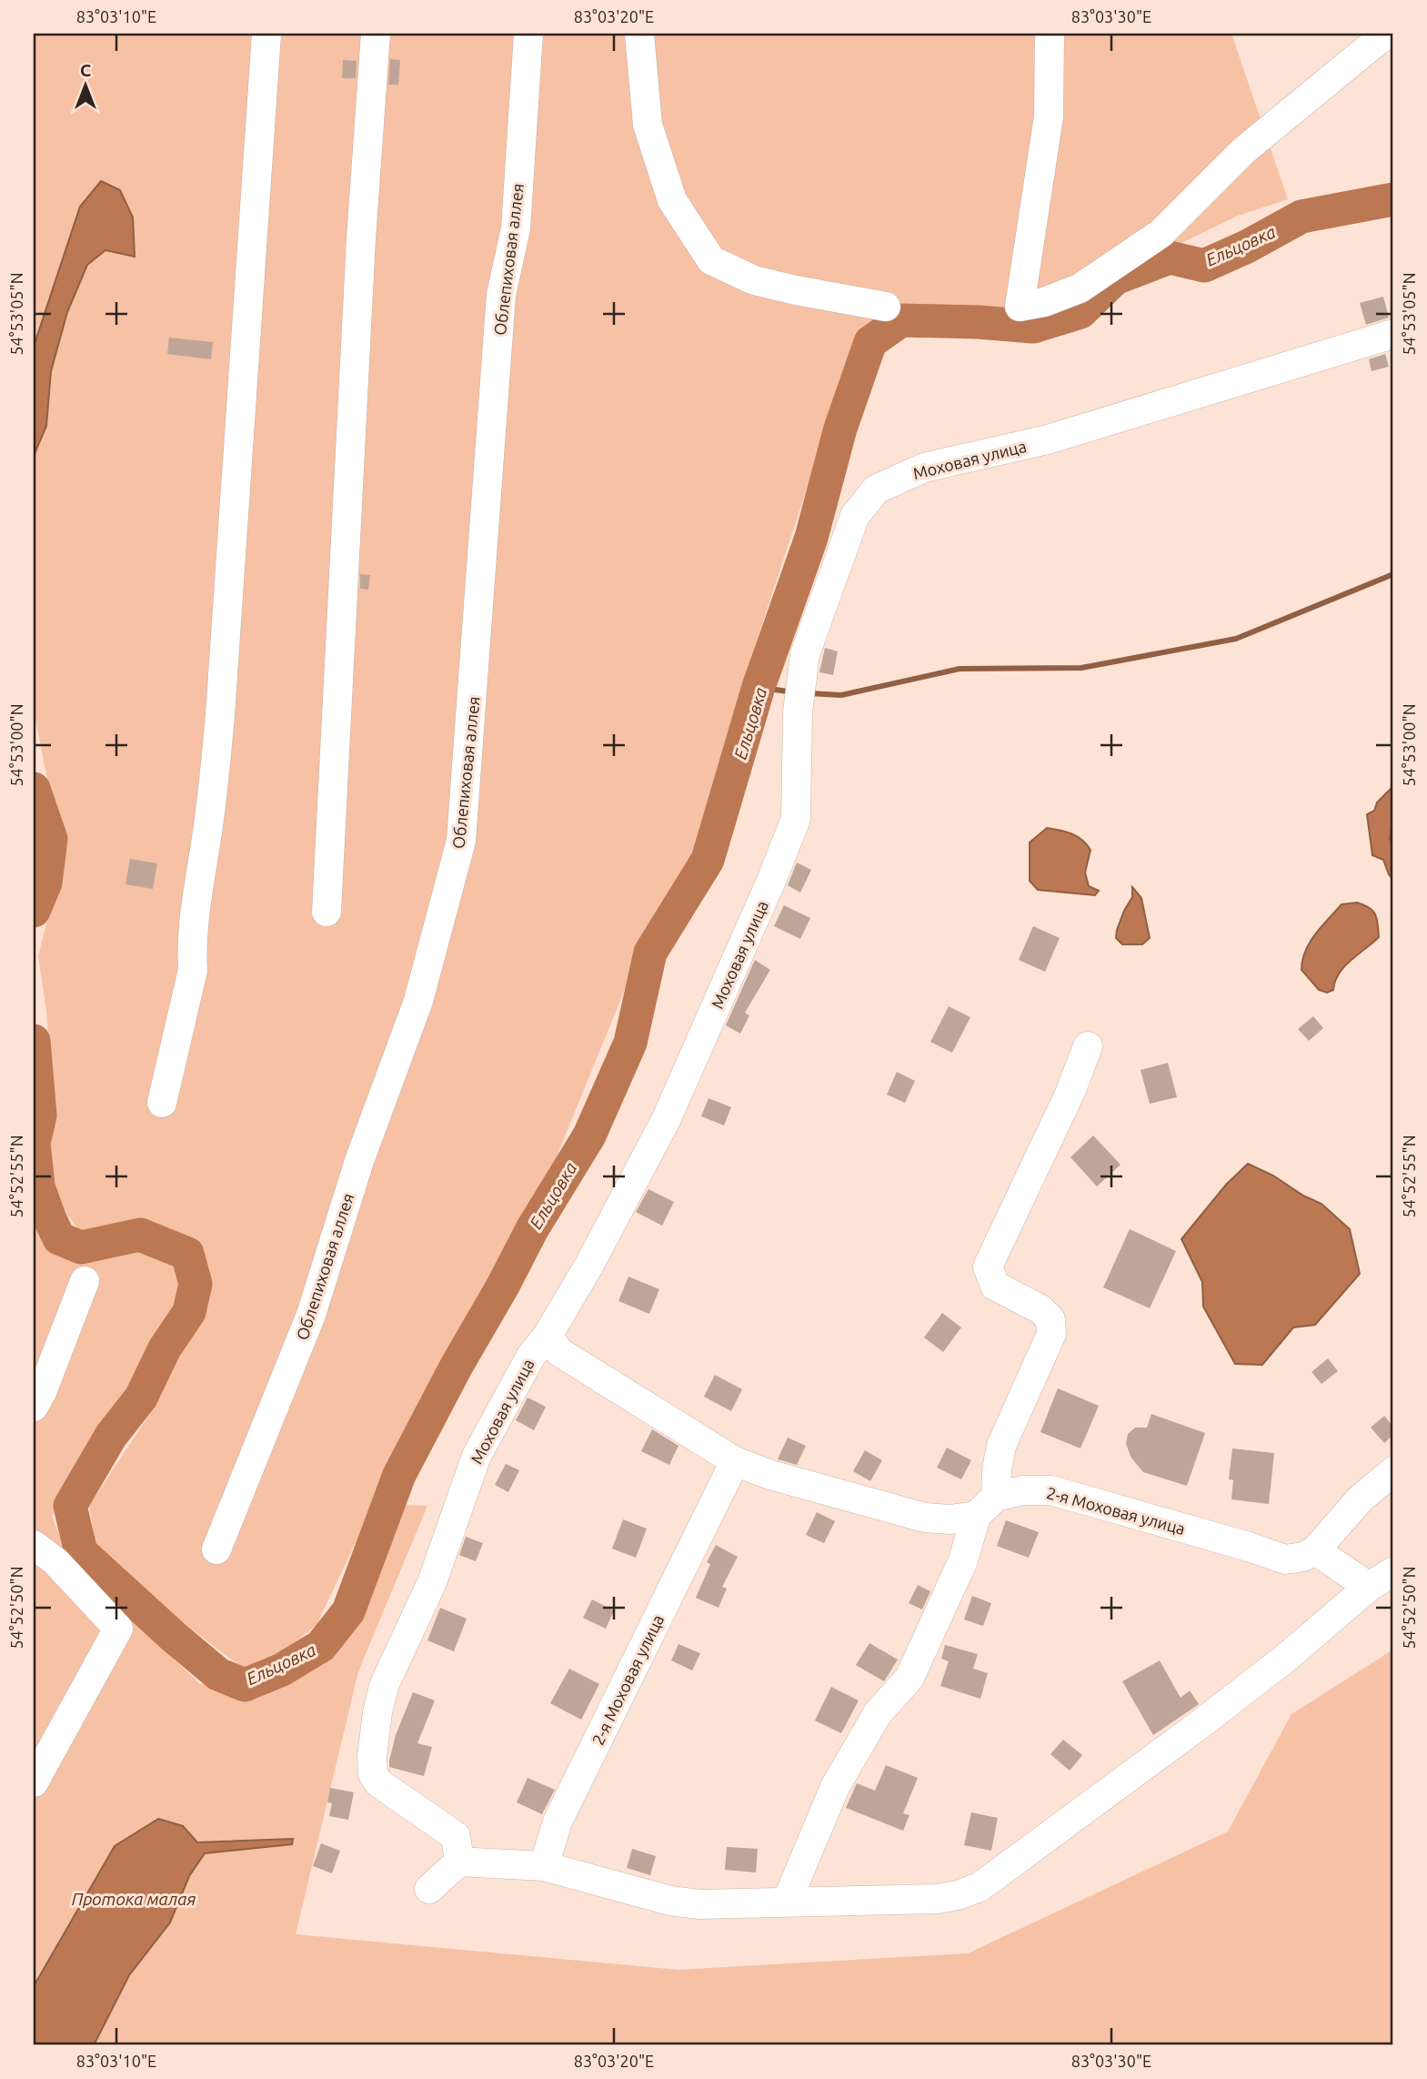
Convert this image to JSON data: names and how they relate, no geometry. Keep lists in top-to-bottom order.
{
  "streets": {
    "street": ["Облепиховая аллея", "Моховая улица", "2-я Моховая улица"]
  },
  "crossings": [
    ["Моховая улица", "2-я Моховая улица"]
  ],
  "water": ["Ельцовка", "Протока малая"],
  "north": "top",
  "coordinates": [
    "83°03'10\"E",
    "83°03'20\"E",
    "83°03'30\"E",
    "54°53'05\"N",
    "54°53'00\"N",
    "54°52'55\"N",
    "54°52'50\"N"
  ]
}
